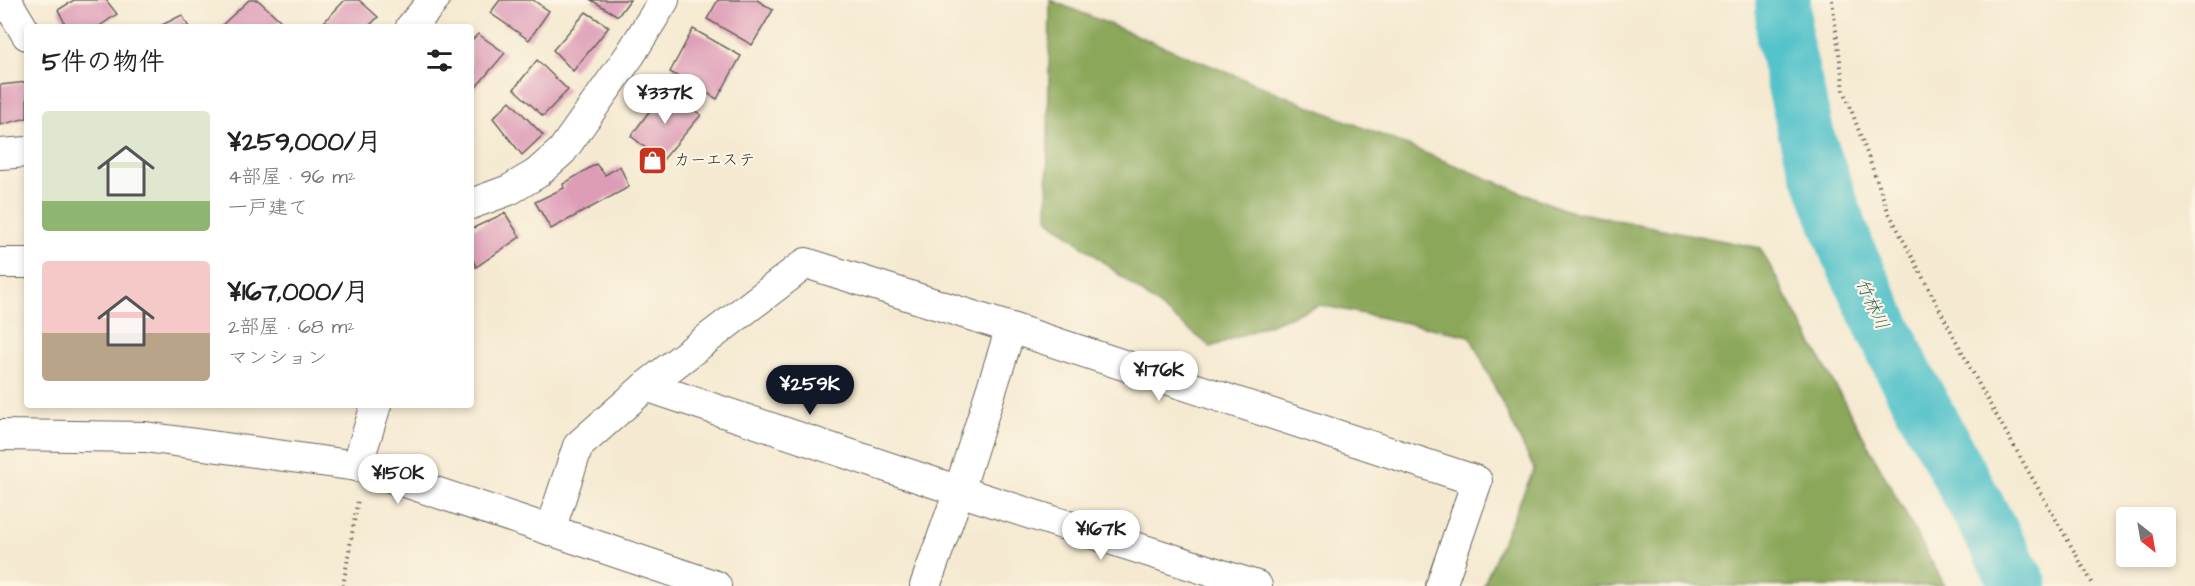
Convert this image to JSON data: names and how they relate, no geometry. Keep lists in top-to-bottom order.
{
  "water": ["竹林川"],
  "places": {
    "shop": ["カーエステ"]
  },
  "north": "bottom right",
  "page": {
    "heading": "5件の物件",
    "price": [
      "¥337K",
      "¥176K",
      "¥259K",
      "¥150K",
      "¥167K"
    ],
    "list": [
      {
        "name": "¥259,000/月",
        "note": "4部屋 · 96 m² · 一戸建て"
      },
      {
        "name": "¥167,000/月",
        "note": "2部屋 · 68 m² · マンション"
      }
    ]
  }
}
